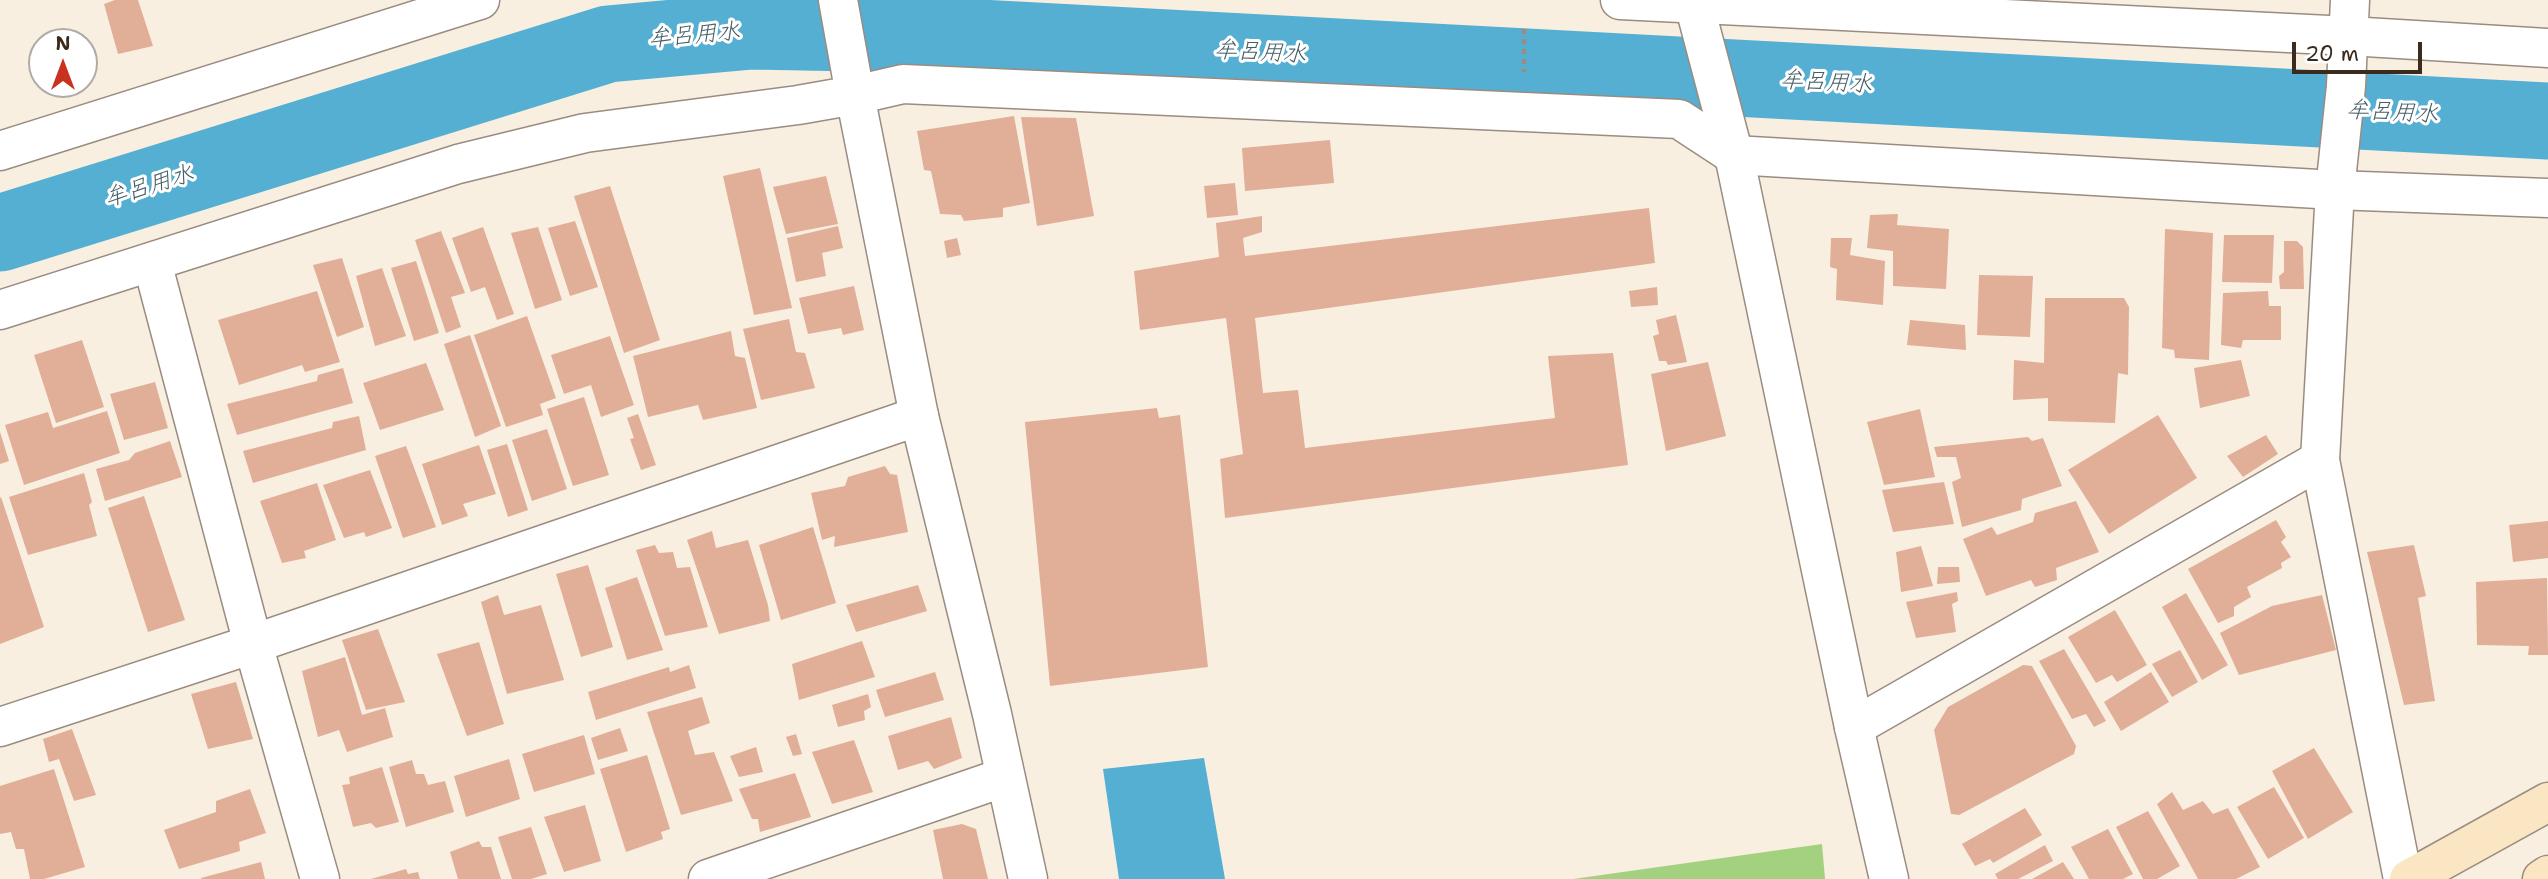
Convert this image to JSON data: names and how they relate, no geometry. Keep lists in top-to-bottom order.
{
  "water": ["牟呂用水"],
  "scale_bar": "20 m",
  "north": "top"
}
